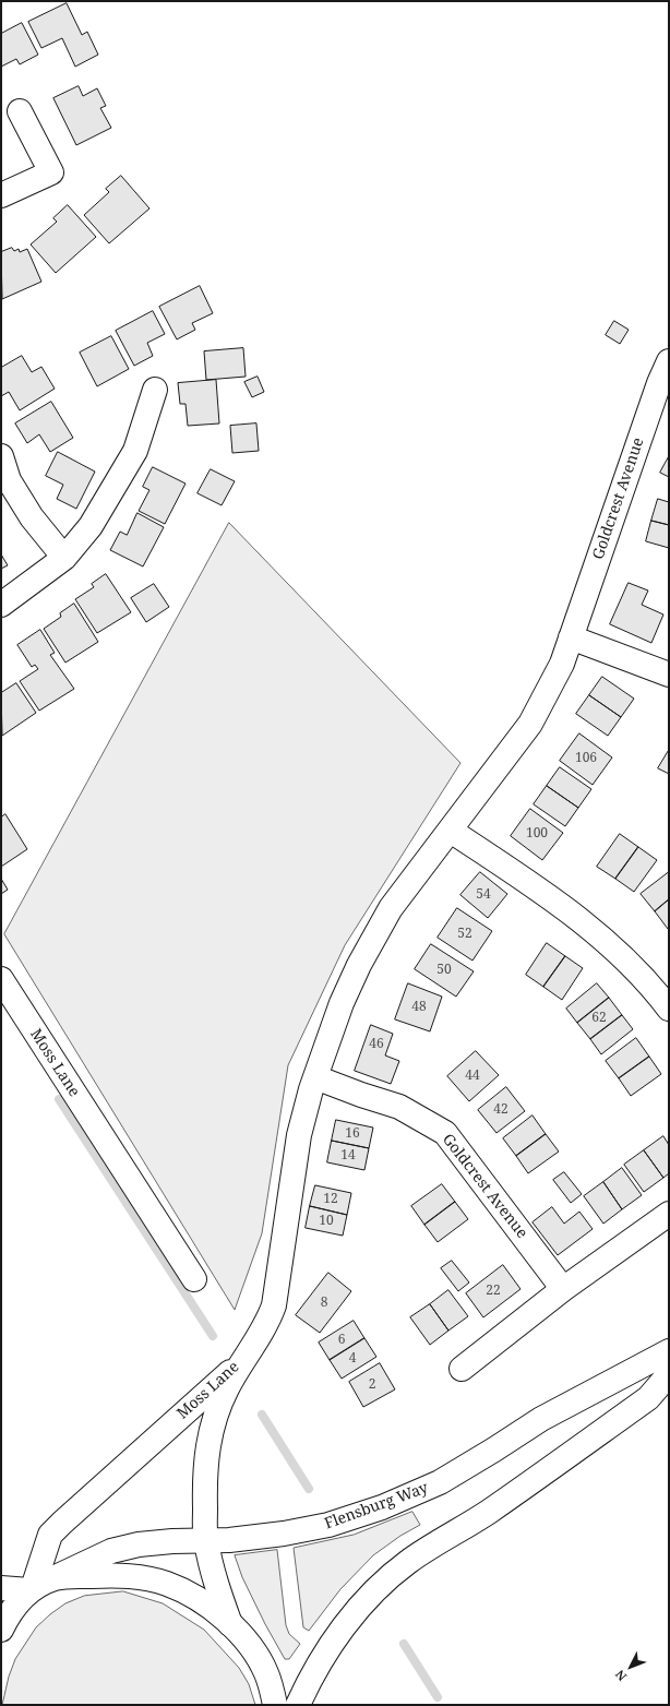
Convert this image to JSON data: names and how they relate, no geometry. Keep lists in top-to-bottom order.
{
  "streets": {
    "main road": ["Goldcrest Avenue", "Moss Lane", "Flensburg Way"]
  },
  "crossings": [
    ["Goldcrest Avenue", "Moss Lane"],
    ["Moss Lane", "Flensburg Way"]
  ],
  "house_numbers": [
    "106",
    "100",
    "54",
    "52",
    "50",
    "48",
    "62",
    "46",
    "44",
    "42",
    "16",
    "14",
    "12",
    "10",
    "22",
    "8",
    "6",
    "4",
    "2"
  ],
  "north": "bottom left"
}
